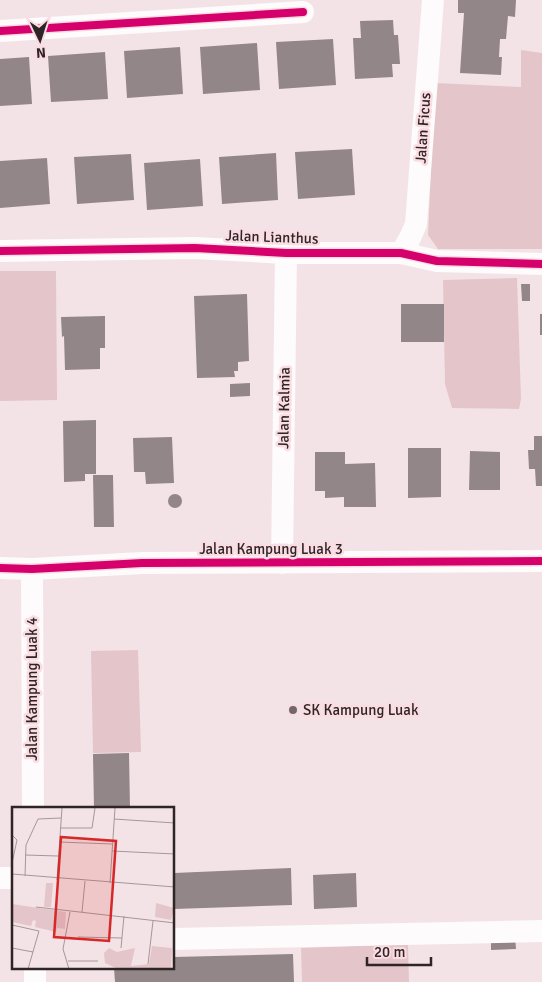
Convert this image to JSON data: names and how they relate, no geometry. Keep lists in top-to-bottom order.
{
  "streets": {
    "street": [
      "Jalan Ficus",
      "Jalan Lianthus",
      "Jalan Kalmia",
      "Jalan Kampung Luak 3",
      "Jalan Kampung Luak 4"
    ]
  },
  "crossings": [
    ["Jalan Ficus", "Jalan Lianthus"],
    ["Jalan Lianthus", "Jalan Kalmia"],
    ["Jalan Kalmia", "Jalan Kampung Luak 3"],
    ["Jalan Kampung Luak 3", "Jalan Kampung Luak 4"]
  ],
  "places": ["SK Kampung Luak"],
  "scale_bar": "20 m",
  "north": "bottom"
}
